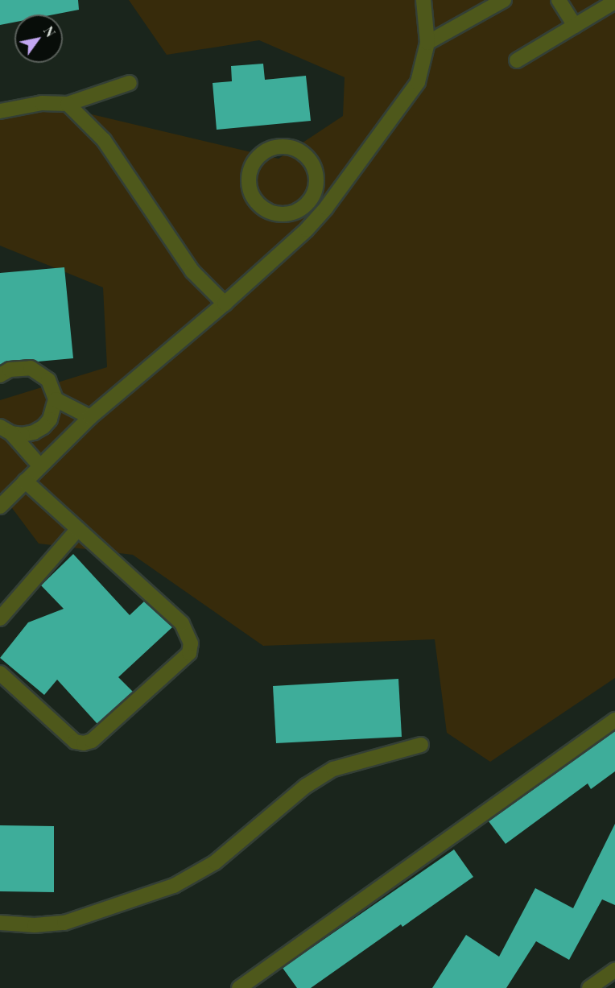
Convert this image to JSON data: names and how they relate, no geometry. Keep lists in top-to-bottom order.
{
  "north": "top right"
}
